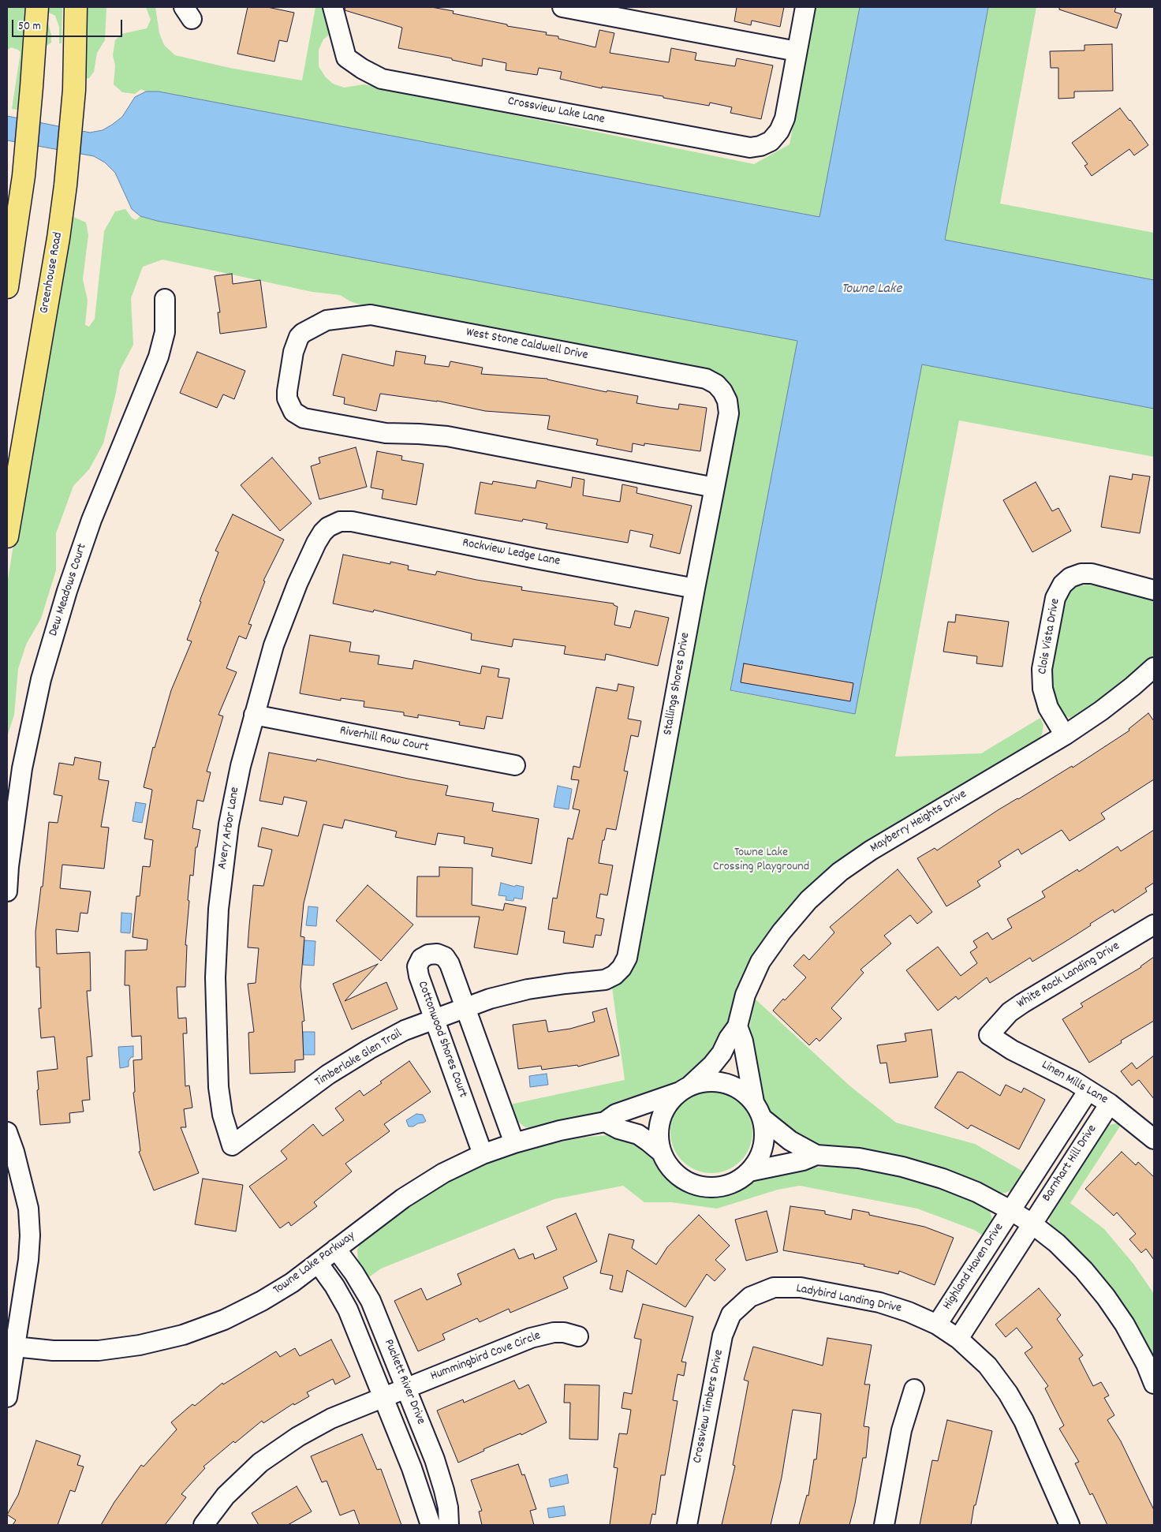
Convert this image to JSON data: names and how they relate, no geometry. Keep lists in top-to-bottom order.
{
  "streets": {
    "main road": ["Greenhouse Road"],
    "street": [
      "Crossview Lake Lane",
      "West Stone Caldwell Drive",
      "Rockview Ledge Lane",
      "Dew Meadows Court",
      "Clois Vista Drive",
      "Stallings Shores Drive",
      "Riverhill Row Court",
      "Mayberry Heights Drive",
      "Avery Arbor Lane",
      "White Rock Landing Drive",
      "Cottonwood Shores Court",
      "Timberlake Glen Trail",
      "Linen Mills Lane",
      "Barnhart Hill Drive",
      "Towne Lake Parkway",
      "Highland Haven Drive",
      "Ladybird Landing Drive",
      "Hummingbird Cove Circle",
      "Puckett River Drive",
      "Crossview Timbers Drive"
    ]
  },
  "crossings": [
    ["West Stone Caldwell Drive", "Stallings Shores Drive"],
    ["Rockview Ledge Lane", "Stallings Shores Drive"],
    ["Rockview Ledge Lane", "Avery Arbor Lane"],
    ["Clois Vista Drive", "Mayberry Heights Drive"],
    ["Stallings Shores Drive", "Timberlake Glen Trail"],
    ["Riverhill Row Court", "Avery Arbor Lane"],
    ["Mayberry Heights Drive", "Towne Lake Parkway"],
    ["Avery Arbor Lane", "Timberlake Glen Trail"],
    ["White Rock Landing Drive", "Linen Mills Lane"],
    ["Cottonwood Shores Court", "Timberlake Glen Trail"],
    ["Cottonwood Shores Court", "Towne Lake Parkway"],
    ["Linen Mills Lane", "Barnhart Hill Drive"],
    ["Barnhart Hill Drive", "Highland Haven Drive"],
    ["Towne Lake Parkway", "Puckett River Drive"],
    ["Highland Haven Drive", "Ladybird Landing Drive"],
    ["Ladybird Landing Drive", "Crossview Timbers Drive"],
    ["Hummingbird Cove Circle", "Puckett River Drive"]
  ],
  "water": ["Towne Lake"],
  "parks": ["Towne Lake Crossing Playground"],
  "scale_bar": "50 m"
}
